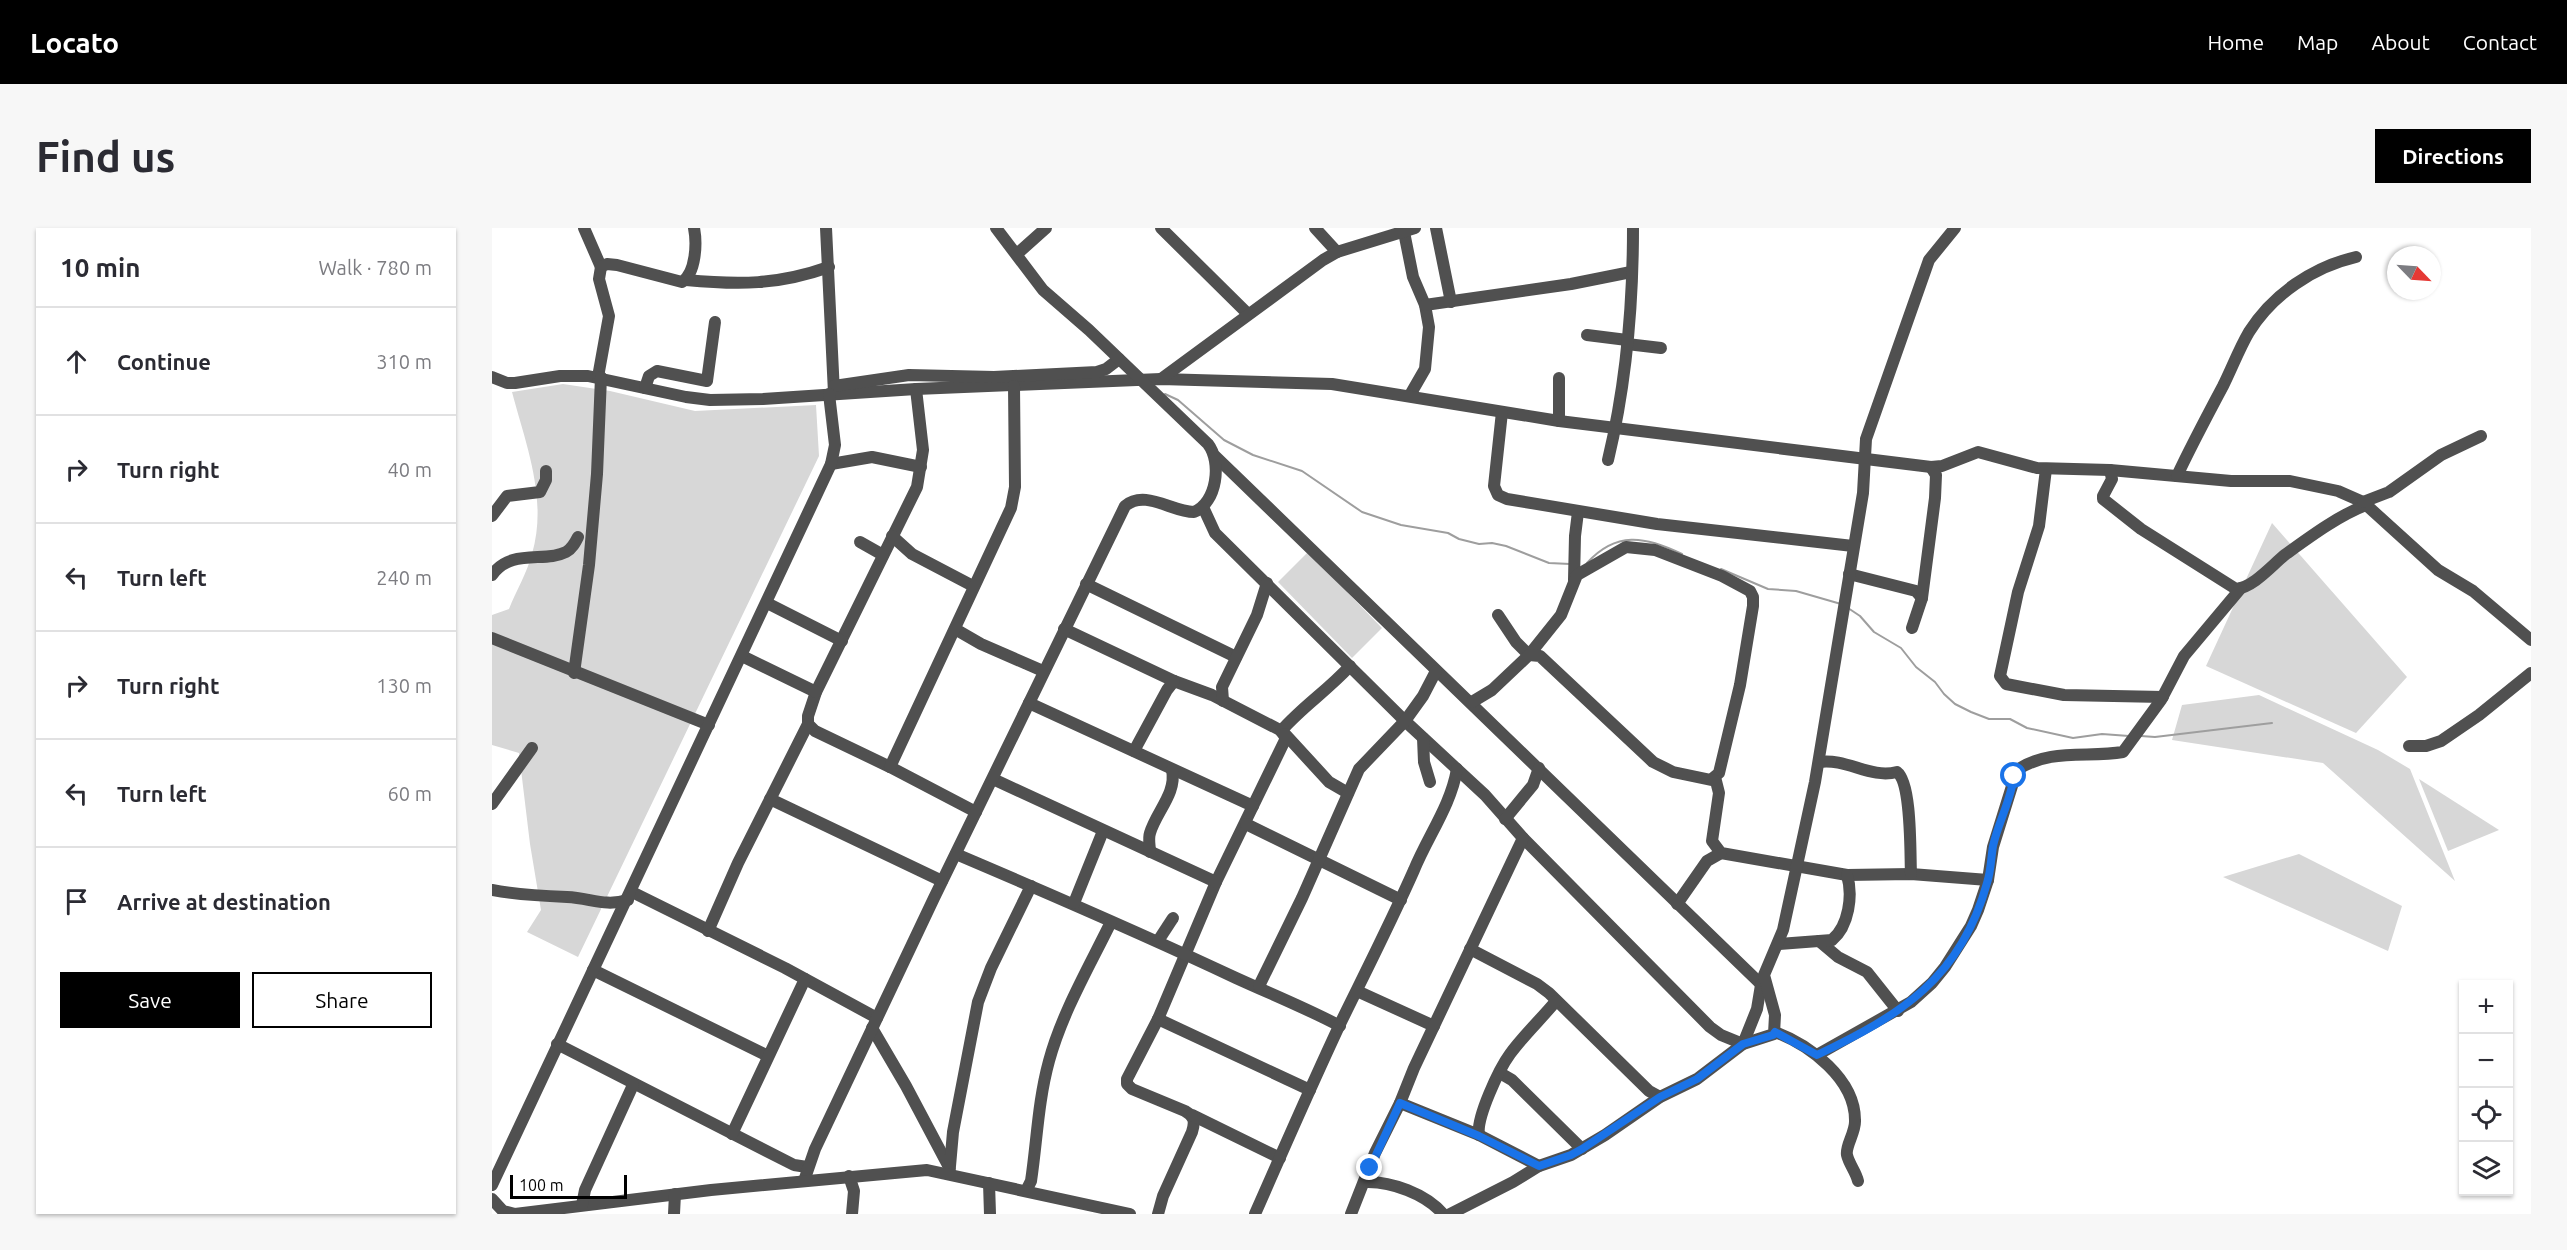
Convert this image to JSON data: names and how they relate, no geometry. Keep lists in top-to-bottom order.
{
  "scale_bar": "100 m",
  "north": "bottom right",
  "page": {
    "header": "Locato",
    "nav": [
      "Home",
      "Map",
      "About",
      "Contact"
    ],
    "buttons": [
      "Directions",
      ["Save", "Share"]
    ],
    "title": "Find us",
    "heading": ["10 min", "Walk · 780 m"],
    "list": [
      ["Continue", "310 m"],
      ["Turn right", "40 m"],
      ["Turn left", "240 m"],
      ["Turn right", "130 m"],
      ["Turn left", "60 m"],
      "Arrive at destination"
    ],
    "map_buttons": ["+", "−"],
    "scale": "100 m"
  }
}
